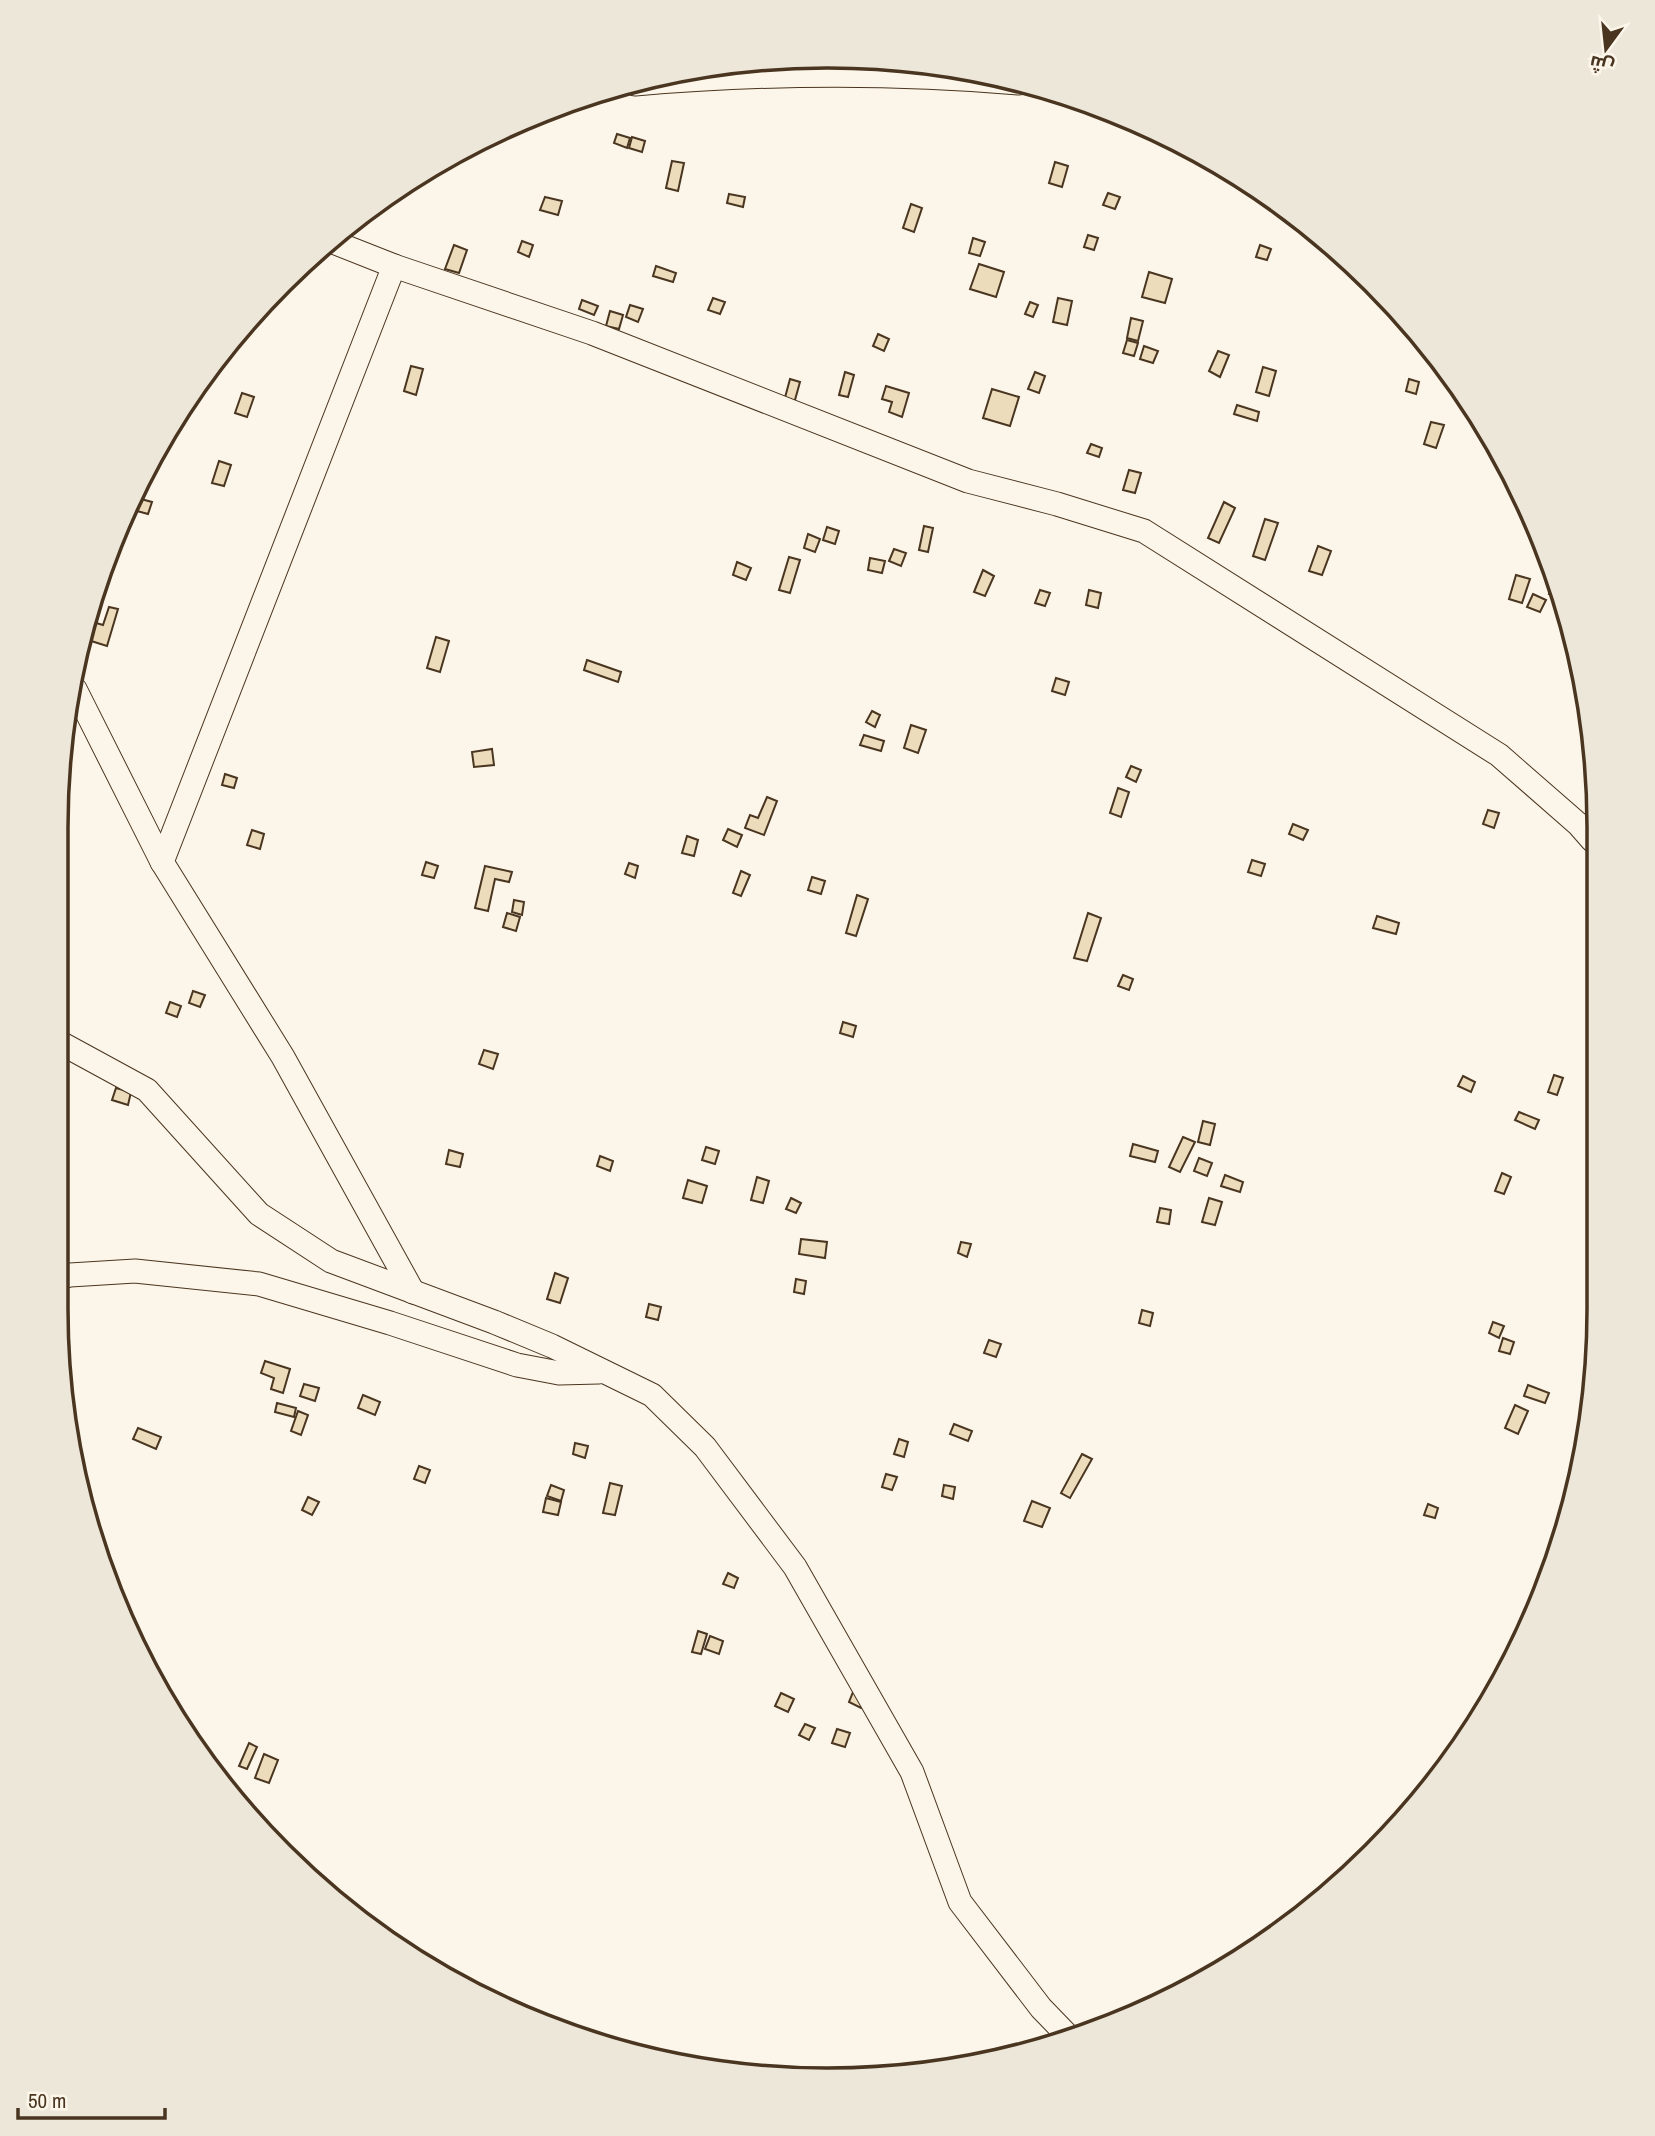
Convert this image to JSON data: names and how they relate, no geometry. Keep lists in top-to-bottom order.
{
  "scale_bar": "50 m",
  "north": "bottom"
}
